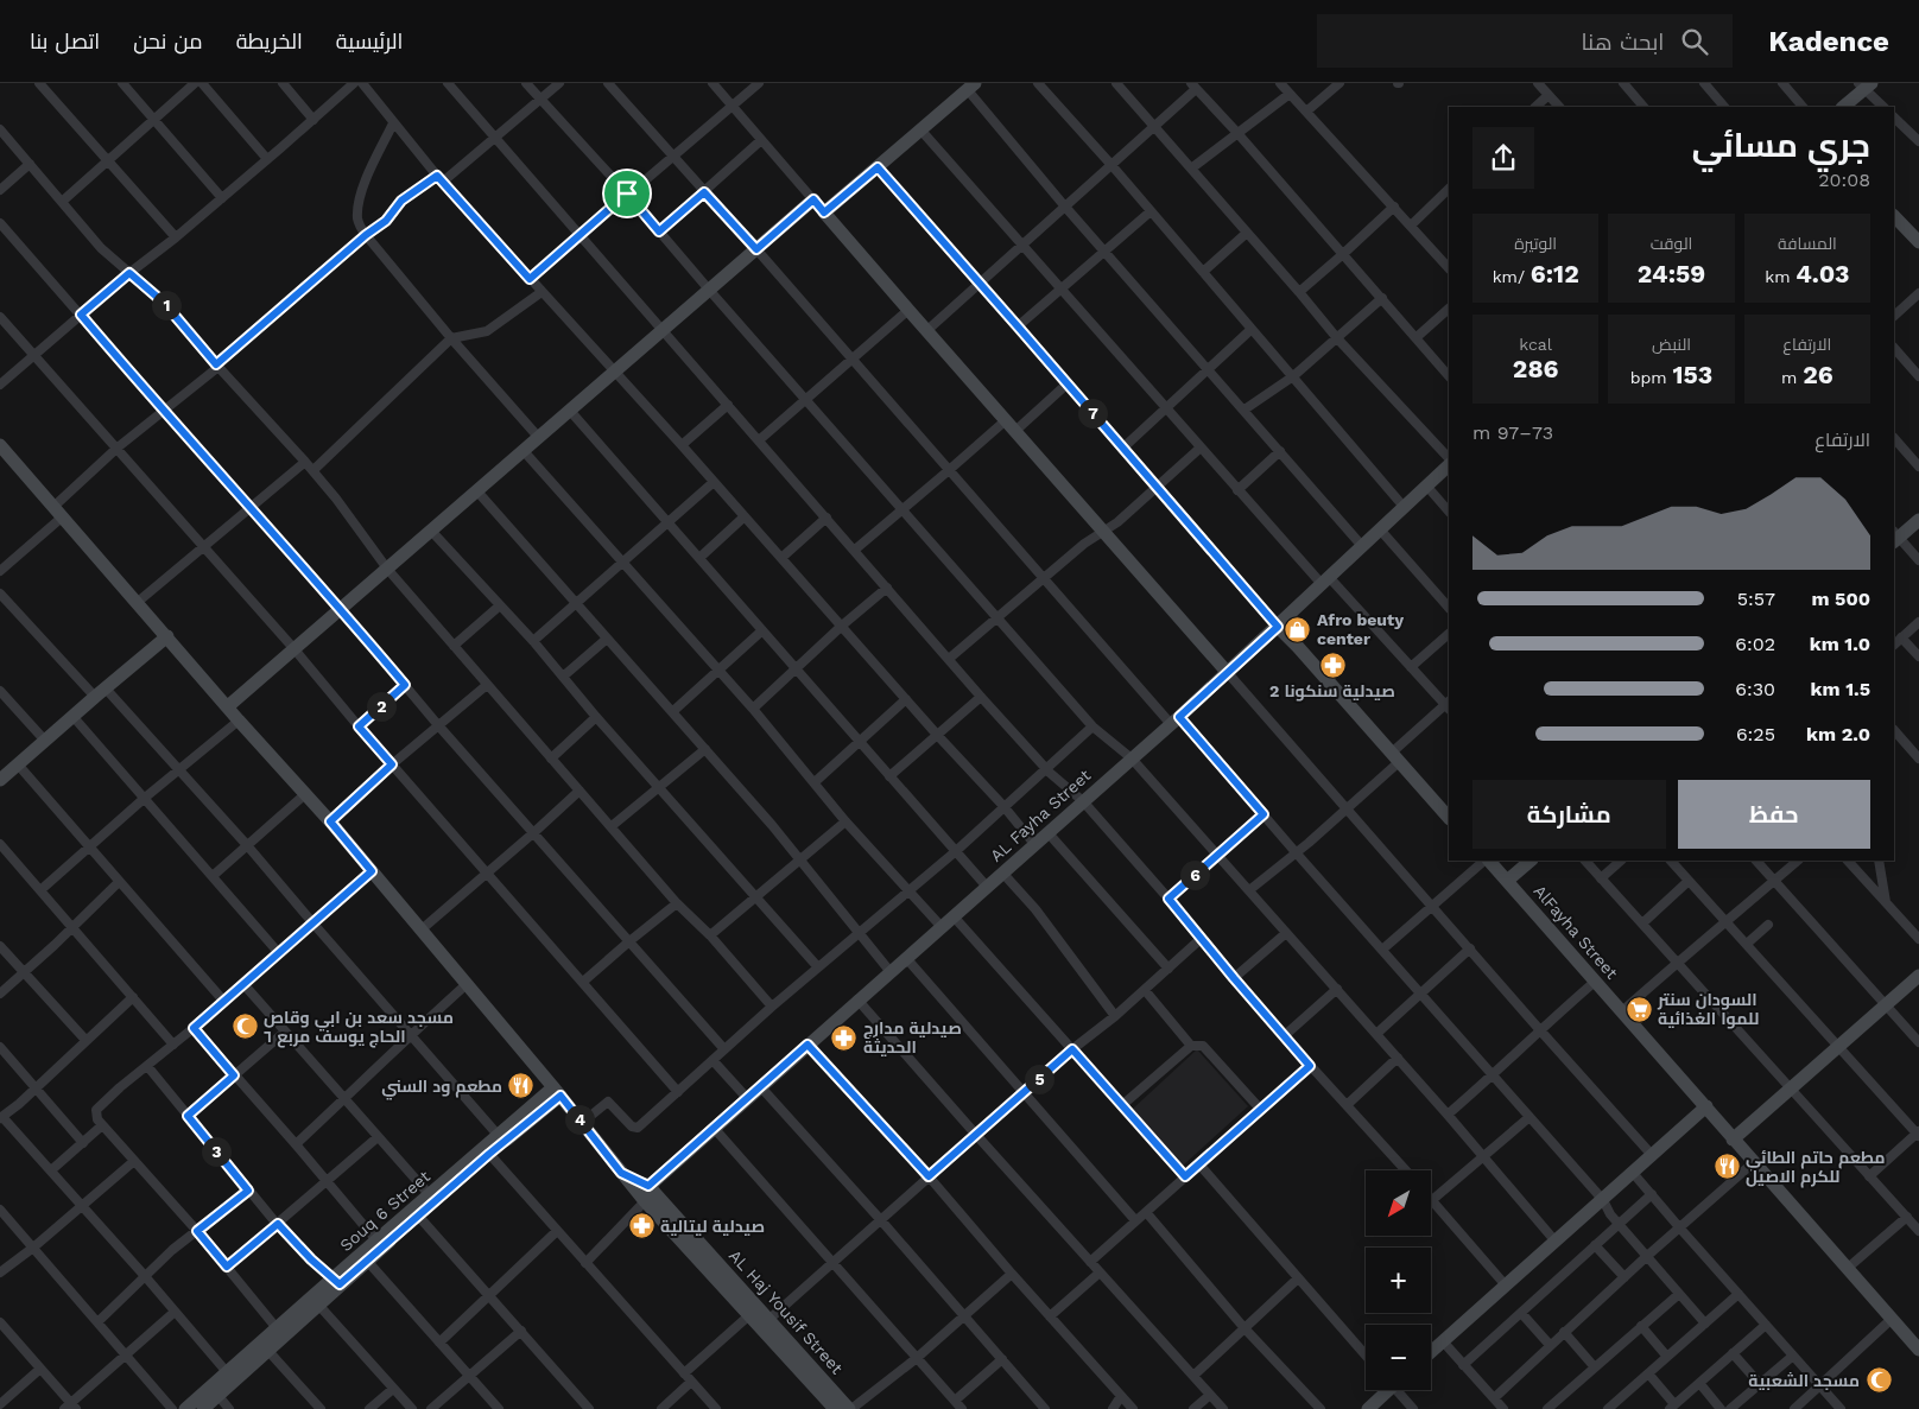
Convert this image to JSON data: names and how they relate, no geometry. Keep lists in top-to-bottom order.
{
  "streets": {
    "street": [
      "AL Fayha Street",
      "AlFayha Street",
      "Souq 6 Street",
      "AL Haj Yousif Street"
    ]
  },
  "crossings": [
    ["AL Fayha Street", "AL Haj Yousif Street"]
  ],
  "places": {
    "shop": ["Afro beuty center"],
    "pharmacy": ["صيدلية سنكونا 2", "صيدلية مدارج الحديثة", "صيدلية ليتالية"],
    "supermarket": ["السودان سنتر للموا الغذائية"],
    "mosque": ["مسجد سعد بن ابي وقاص الحاج يوسف مربع ٦", "مسجد الشعبية"],
    "restaurant": ["مطعم ود السني", "مطعم حاتم الطائي للكرم الاصيل"]
  },
  "north": "bottom left",
  "page": {
    "header": "Kadence",
    "search": "ابحث هنا",
    "nav": [
      "الرئيسية",
      "الخريطة",
      "من نحن",
      "اتصل بنا"
    ],
    "heading": ["جري مسائي", "20:08"],
    "stats": [
      ["المسافة", "4.03 km"],
      ["الوقت", "24:59"],
      ["الوتيرة", "6:12 /km"],
      ["الارتفاع", "26 m"],
      ["النبض", "153 bpm"],
      ["kcal", "286"]
    ],
    "pins": [
      "1",
      "7",
      "2",
      "6",
      "5",
      "4",
      "3"
    ],
    "chart": ["الارتفاع", "73–97 m"],
    "list": [
      {
        "name": "500 m",
        "note": "5:57"
      },
      {
        "name": "1.0 km",
        "note": "6:02"
      },
      {
        "name": "1.5 km",
        "note": "6:30"
      },
      {
        "name": "2.0 km",
        "note": "6:25"
      }
    ],
    "buttons": ["حفظ", "مشاركة"],
    "map_buttons": ["+", "−"]
  }
}
